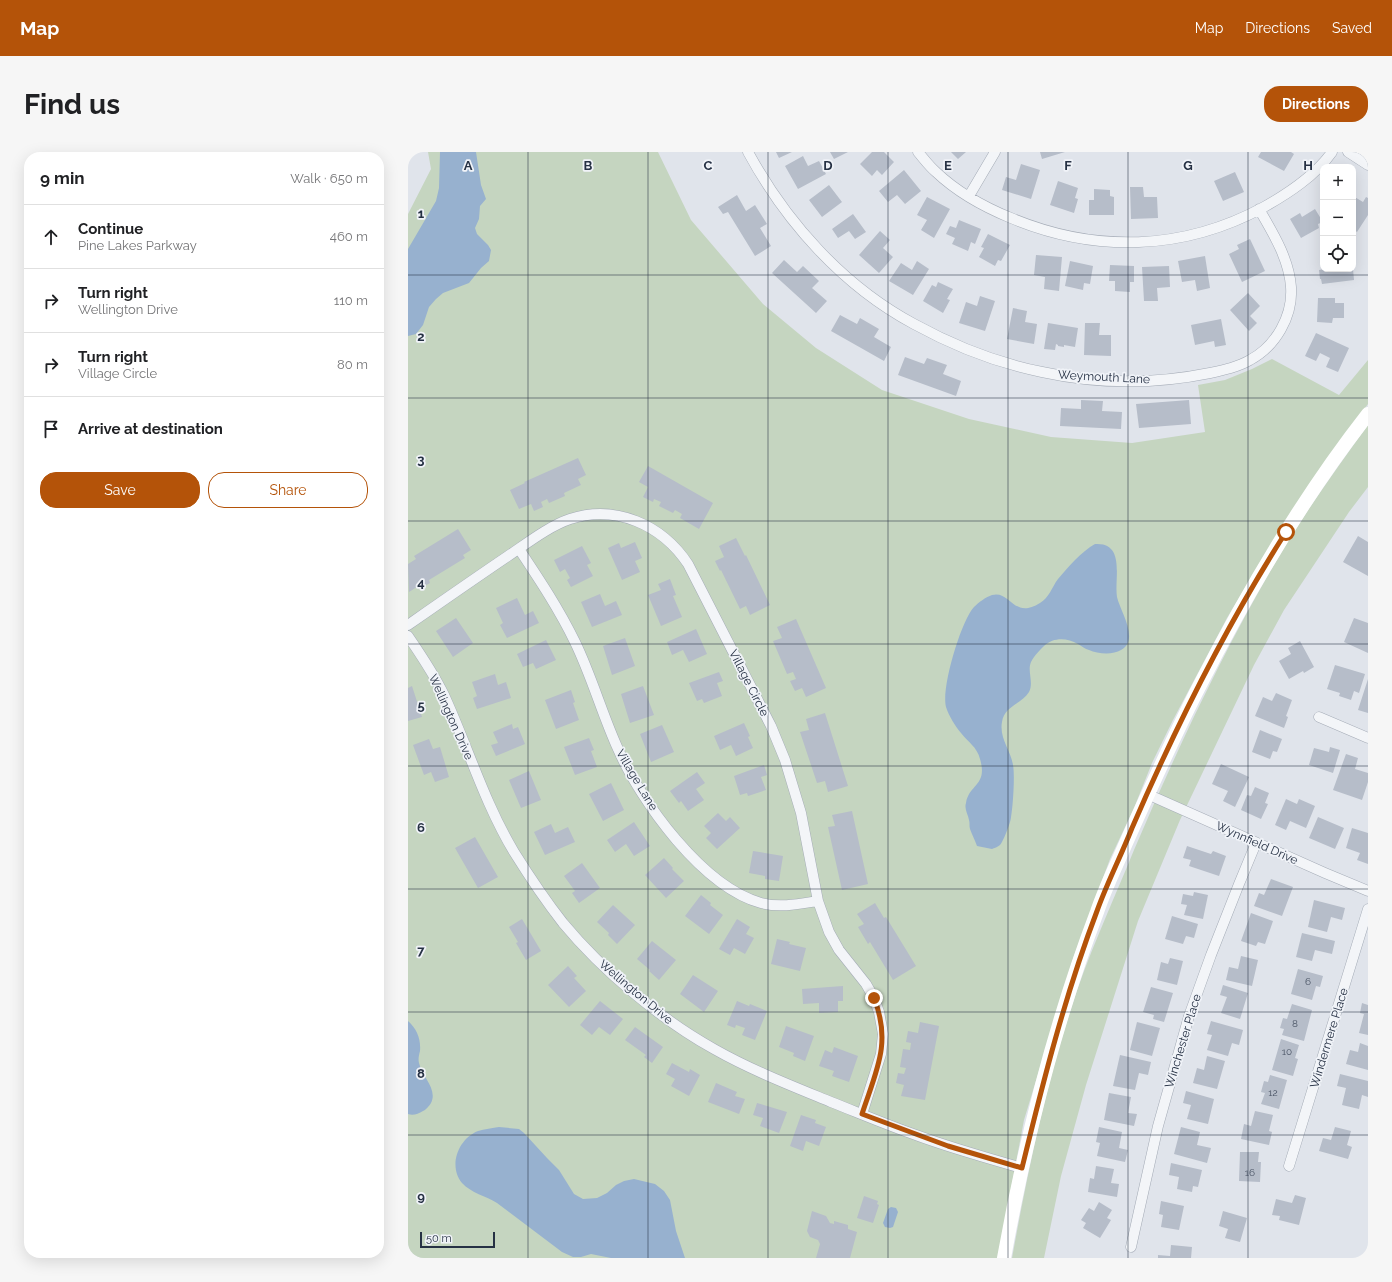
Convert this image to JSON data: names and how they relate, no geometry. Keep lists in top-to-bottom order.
{
  "streets": {
    "street": [
      "Weymouth Lane",
      "Village Circle",
      "Wellington Drive",
      "Village Lane",
      "Wynnfield Drive",
      "Windermere Place",
      "Winchester Place"
    ]
  },
  "crossings": [
    ["Village Circle", "Wellington Drive"],
    ["Village Circle", "Village Lane"],
    ["Wynnfield Drive", "Winchester Place"]
  ],
  "house_numbers": [
    "6",
    "8",
    "10",
    "12",
    "16"
  ],
  "scale_bar": "50 m",
  "page": {
    "header": "Map",
    "nav": ["Map", "Directions", "Saved"],
    "buttons": [
      "Directions",
      ["Save", "Share"]
    ],
    "title": "Find us",
    "heading": ["9 min", "Walk · 650 m"],
    "map_buttons": ["+", "−"],
    "list": [
      ["Continue", "Pine Lakes Parkway", "460 m"],
      ["Turn right", "Wellington Drive", "110 m"],
      ["Turn right", "Village Circle", "80 m"],
      "Arrive at destination"
    ],
    "scale": "50 m"
  },
  "grid": {
    "columns": [
      "A",
      "B",
      "C",
      "D",
      "E",
      "F",
      "G",
      "H"
    ],
    "rows": [
      "1",
      "2",
      "3",
      "4",
      "5",
      "6",
      "7",
      "8",
      "9"
    ]
  }
}
